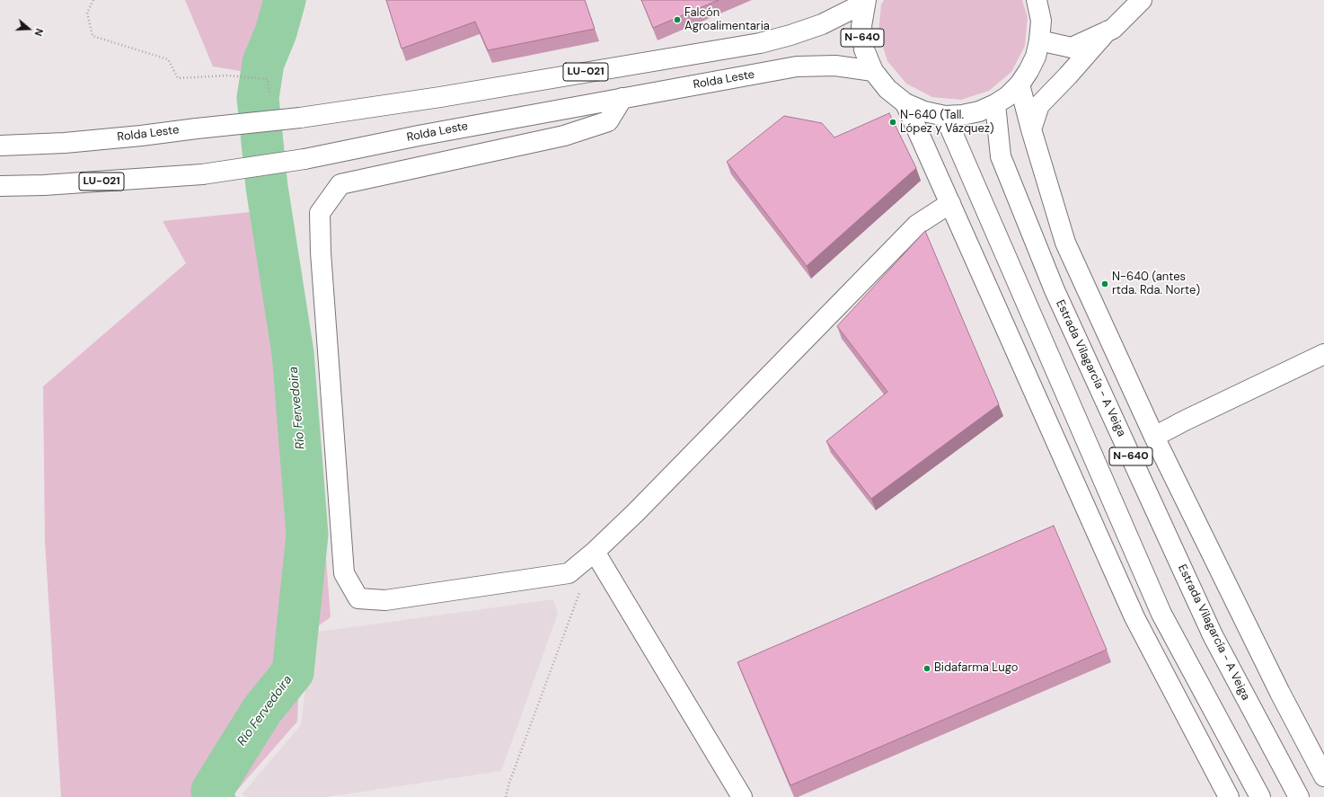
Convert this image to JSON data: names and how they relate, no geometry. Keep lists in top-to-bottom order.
{
  "streets": {
    "main road": [
      "N-640",
      "LU-021",
      "Rolda Leste",
      "Estrada Vilagarcía - A Veiga"
    ]
  },
  "crossings": [
    ["N-640", "Rolda Leste"],
    ["N-640", "Estrada Vilagarcía - A Veiga"]
  ],
  "water": ["Río Fervedoira"],
  "places": [
    "Falcón Agroalimentaria",
    "N-640 (Tall. López y Vázquez)",
    "N-640 (antes rtda. Rda. Norte)",
    "Bidafarma Lugo"
  ],
  "north": "right"
}
